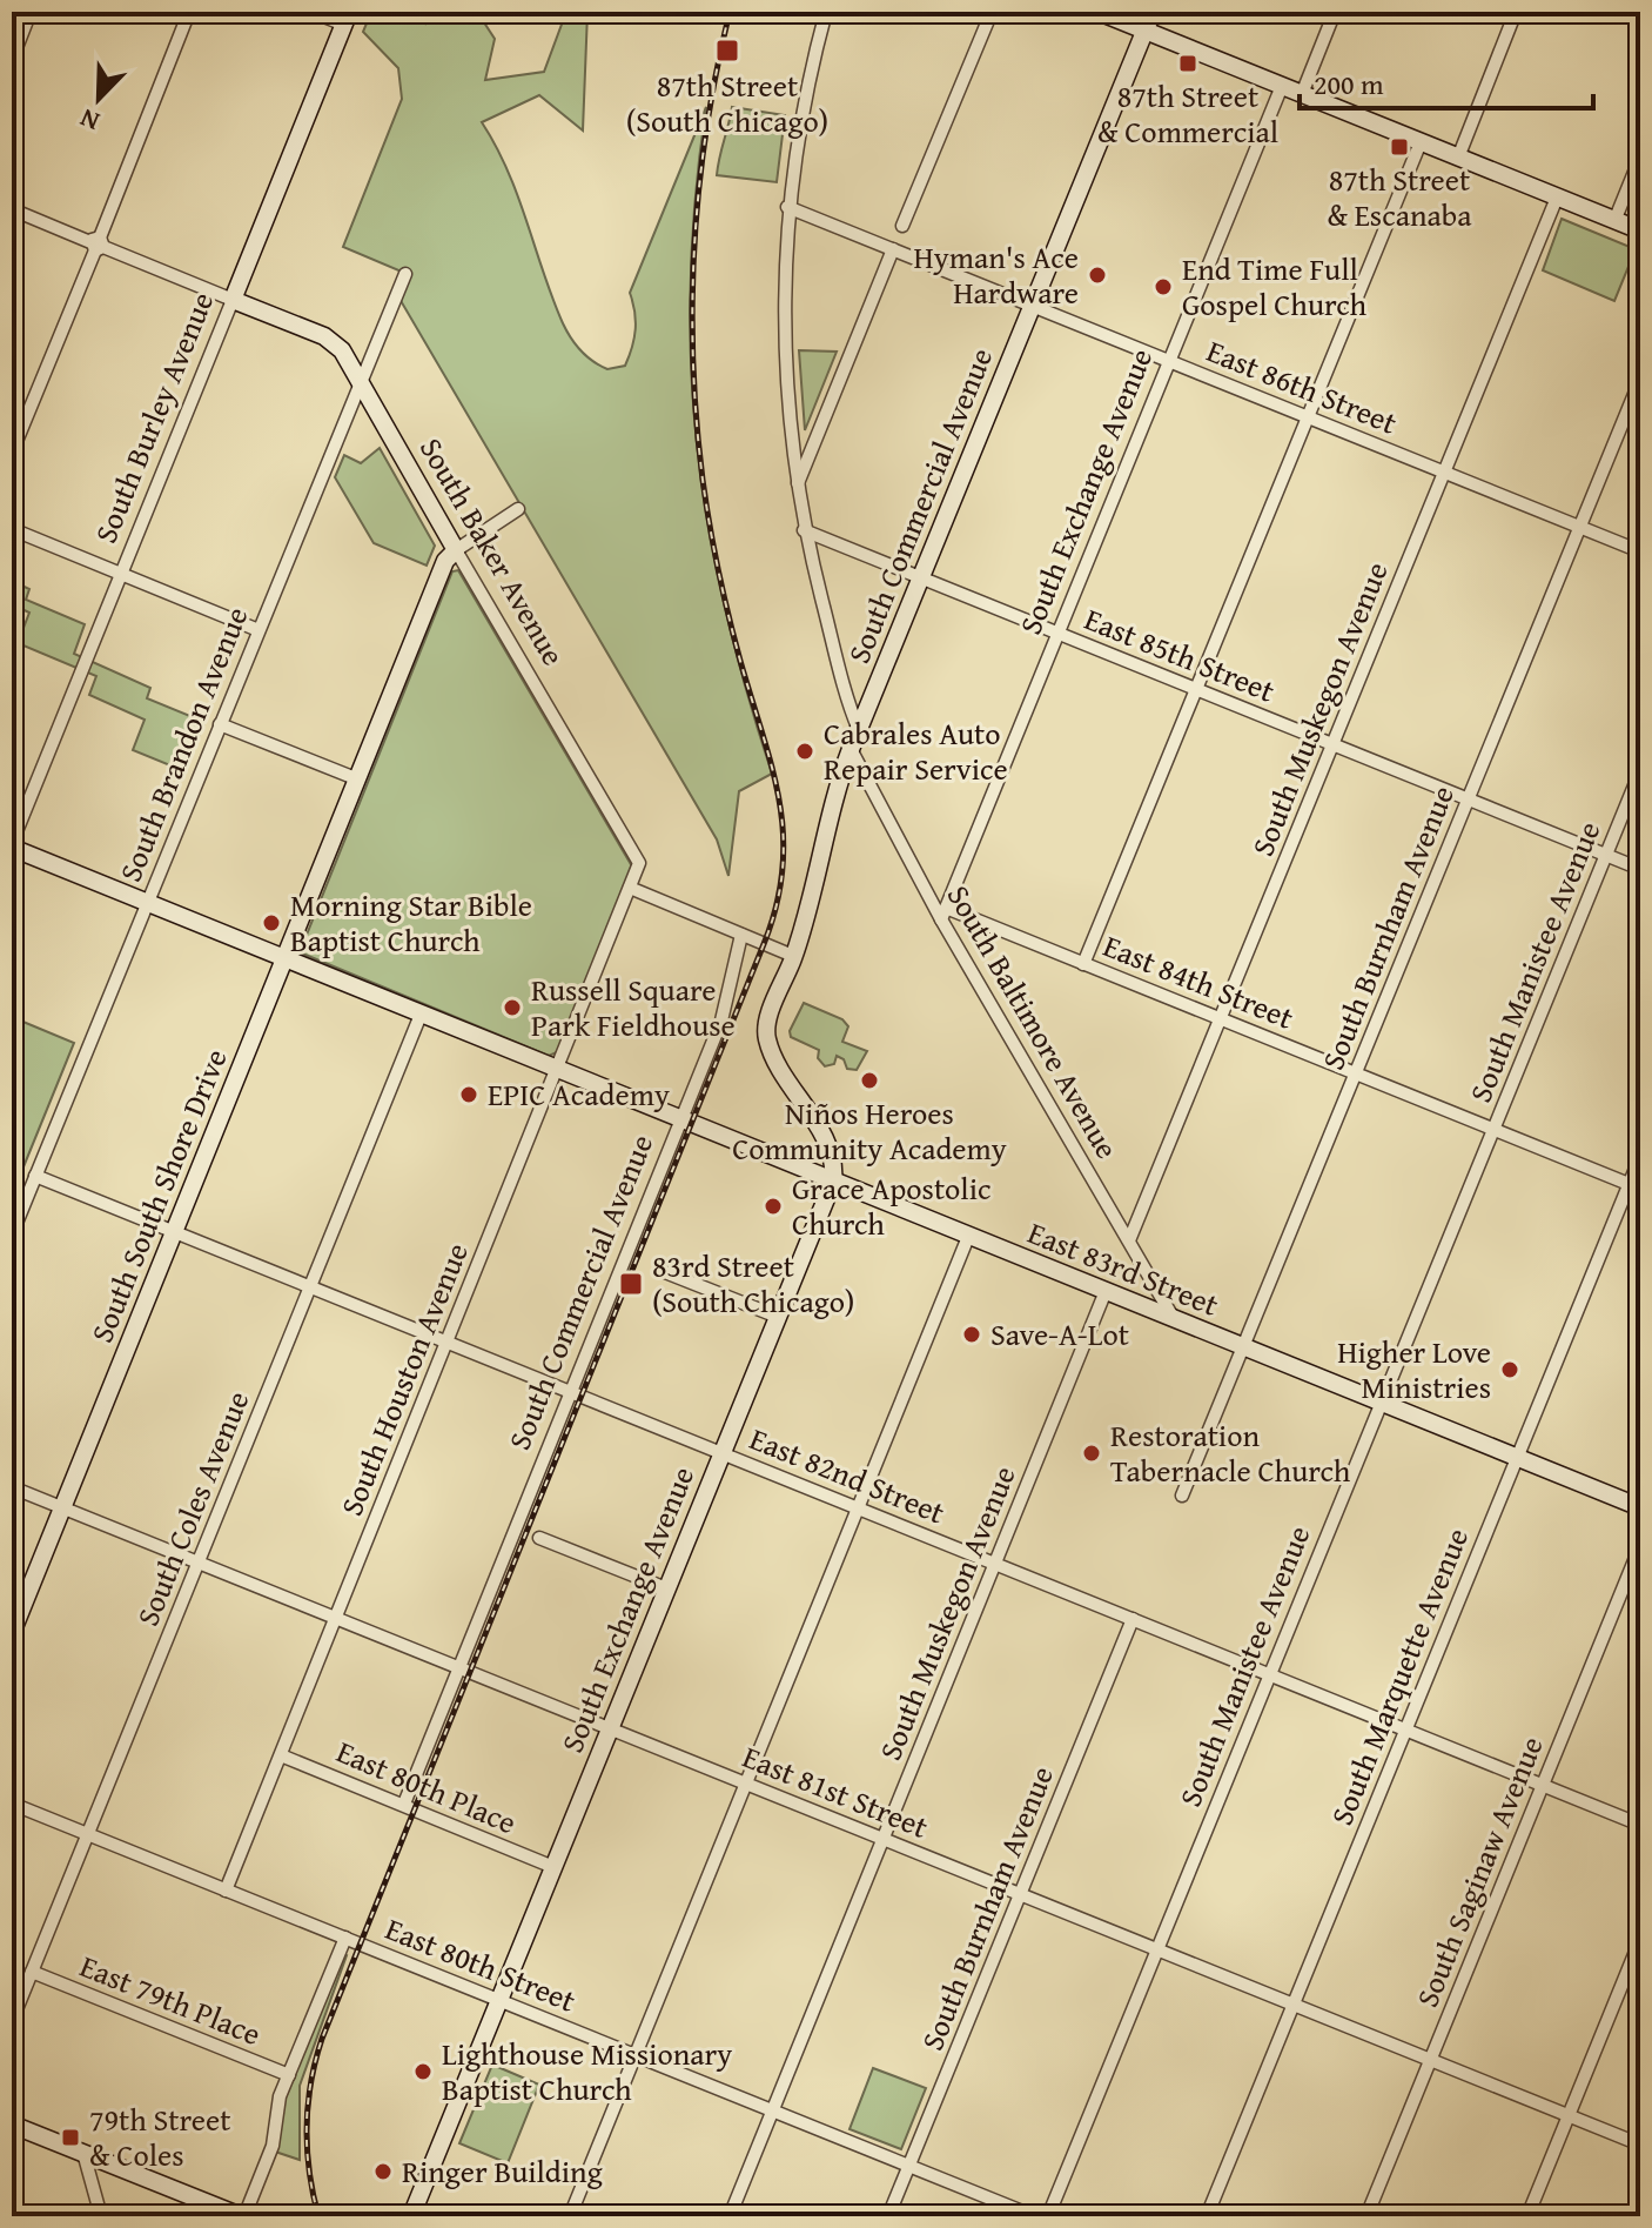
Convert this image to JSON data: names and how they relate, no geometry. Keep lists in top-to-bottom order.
{
  "streets": {
    "street": [
      "East 86th Street",
      "South Burley Avenue",
      "South Exchange Avenue",
      "South Commercial Avenue",
      "South Baker Avenue",
      "East 85th Street",
      "South Muskegon Avenue",
      "South Brandon Avenue",
      "South Burnham Avenue",
      "South Manistee Avenue",
      "East 84th Street",
      "South Baltimore Avenue",
      "South South Shore Drive",
      "East 83rd Street",
      "South Houston Avenue",
      "East 82nd Street",
      "South Coles Avenue",
      "South Marquette Avenue",
      "East 80th Place",
      "East 81st Street",
      "South Saginaw Avenue",
      "East 80th Street",
      "East 79th Place"
    ]
  },
  "crossings": [
    ["East 86th Street", "South Exchange Avenue"],
    ["East 86th Street", "South Commercial Avenue"],
    ["East 86th Street", "South Muskegon Avenue"],
    ["East 86th Street", "South Burnham Avenue"],
    ["South Burley Avenue", "South Baker Avenue"],
    ["South Burley Avenue", "East 83rd Street"],
    ["South Exchange Avenue", "South Commercial Avenue"],
    ["South Exchange Avenue", "East 85th Street"],
    ["South Exchange Avenue", "East 84th Street"],
    ["South Exchange Avenue", "South Baltimore Avenue"],
    ["South Exchange Avenue", "East 83rd Street"],
    ["South Exchange Avenue", "East 82nd Street"],
    ["South Exchange Avenue", "East 80th Place"],
    ["South Exchange Avenue", "East 81st Street"],
    ["South Exchange Avenue", "East 80th Street"],
    ["South Commercial Avenue", "East 85th Street"],
    ["South Commercial Avenue", "South Baltimore Avenue"],
    ["South Commercial Avenue", "East 83rd Street"],
    ["South Commercial Avenue", "East 82nd Street"],
    ["South Commercial Avenue", "East 80th Place"],
    ["South Commercial Avenue", "East 81st Street"],
    ["South Baker Avenue", "South Brandon Avenue"],
    ["South Baker Avenue", "South South Shore Drive"],
    ["South Baker Avenue", "South Houston Avenue"],
    ["East 85th Street", "South Muskegon Avenue"],
    ["East 85th Street", "South Burnham Avenue"],
    ["East 85th Street", "South Manistee Avenue"],
    ["South Muskegon Avenue", "East 84th Street"],
    ["South Muskegon Avenue", "South Baltimore Avenue"],
    ["South Muskegon Avenue", "East 83rd Street"],
    ["South Muskegon Avenue", "East 82nd Street"],
    ["South Muskegon Avenue", "East 81st Street"],
    ["South Muskegon Avenue", "East 80th Street"],
    ["South Brandon Avenue", "East 83rd Street"],
    ["South Brandon Avenue", "East 82nd Street"],
    ["South Burnham Avenue", "East 84th Street"],
    ["South Burnham Avenue", "East 83rd Street"],
    ["South Burnham Avenue", "East 82nd Street"],
    ["South Burnham Avenue", "East 81st Street"],
    ["South Burnham Avenue", "East 80th Street"],
    ["South Manistee Avenue", "East 84th Street"],
    ["South Manistee Avenue", "East 83rd Street"],
    ["South Manistee Avenue", "East 82nd Street"],
    ["South Manistee Avenue", "East 81st Street"],
    ["East 84th Street", "South Baltimore Avenue"],
    ["East 84th Street", "South Marquette Avenue"],
    ["South Baltimore Avenue", "East 83rd Street"],
    ["South South Shore Drive", "East 83rd Street"],
    ["South South Shore Drive", "East 82nd Street"],
    ["South South Shore Drive", "East 81st Street"],
    ["East 83rd Street", "South Houston Avenue"],
    ["East 83rd Street", "South Coles Avenue"],
    ["East 83rd Street", "South Marquette Avenue"],
    ["South Houston Avenue", "East 82nd Street"],
    ["South Houston Avenue", "East 80th Place"],
    ["South Houston Avenue", "East 81st Street"],
    ["South Houston Avenue", "East 80th Street"],
    ["East 82nd Street", "South Coles Avenue"],
    ["East 82nd Street", "South Marquette Avenue"],
    ["East 82nd Street", "South Saginaw Avenue"],
    ["South Coles Avenue", "East 81st Street"],
    ["South Coles Avenue", "East 80th Street"],
    ["South Coles Avenue", "East 79th Place"],
    ["South Marquette Avenue", "East 81st Street"],
    ["East 81st Street", "South Saginaw Avenue"]
  ],
  "places": {
    "transit": [
      "87th Street (South Chicago)",
      "87th Street & Commercial",
      "87th Street & Escanaba",
      "83rd Street (South Chicago)",
      "79th Street & Coles"
    ],
    "other": [
      "Hyman's Ace Hardware",
      "End Time Full Gospel Church",
      "Cabrales Auto Repair Service",
      "Morning Star Bible Baptist Church",
      "Russell Square Park Fieldhouse",
      "Niños Heroes Community Academy",
      "EPIC Academy",
      "Grace Apostolic Church",
      "Save-A-Lot",
      "Higher Love Ministries",
      "Restoration Tabernacle Church",
      "Lighthouse Missionary Baptist Church",
      "Ringer Building"
    ]
  },
  "scale_bar": "200 m",
  "north": "bottom left"
}
